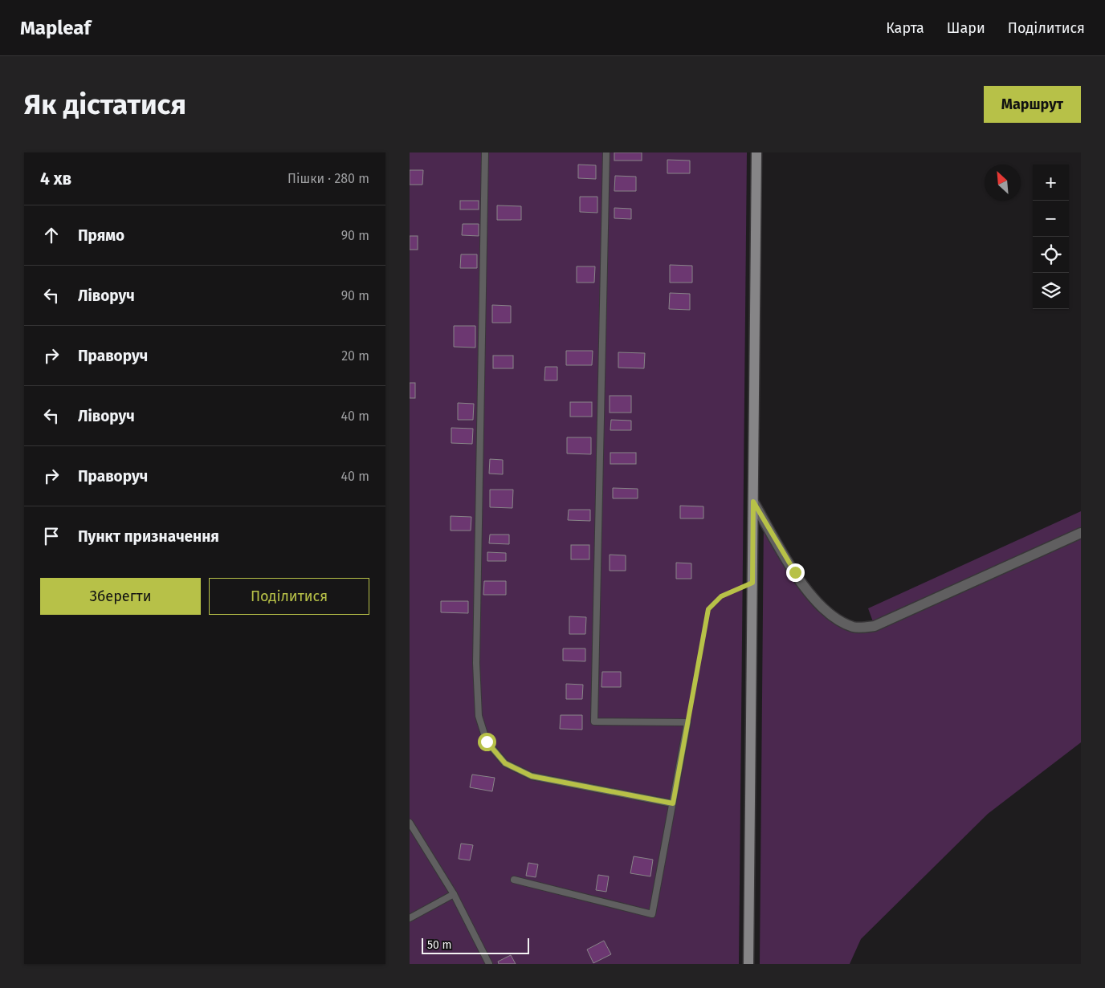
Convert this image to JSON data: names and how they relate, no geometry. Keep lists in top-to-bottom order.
{
  "scale_bar": "50 m",
  "north": "top left",
  "page": {
    "header": "Mapleaf",
    "nav": ["Карта", "Шари", "Поділитися"],
    "buttons": [
      "Маршрут",
      ["Зберегти", "Поділитися"]
    ],
    "title": "Як дістатися",
    "heading": ["4 хв", "Пішки · 280 m"],
    "map_buttons": ["+", "−"],
    "list": [
      ["Прямо", "90 m"],
      ["Ліворуч", "90 m"],
      ["Праворуч", "20 m"],
      ["Ліворуч", "40 m"],
      ["Праворуч", "40 m"],
      "Пункт призначення"
    ],
    "scale": "50 m"
  }
}
